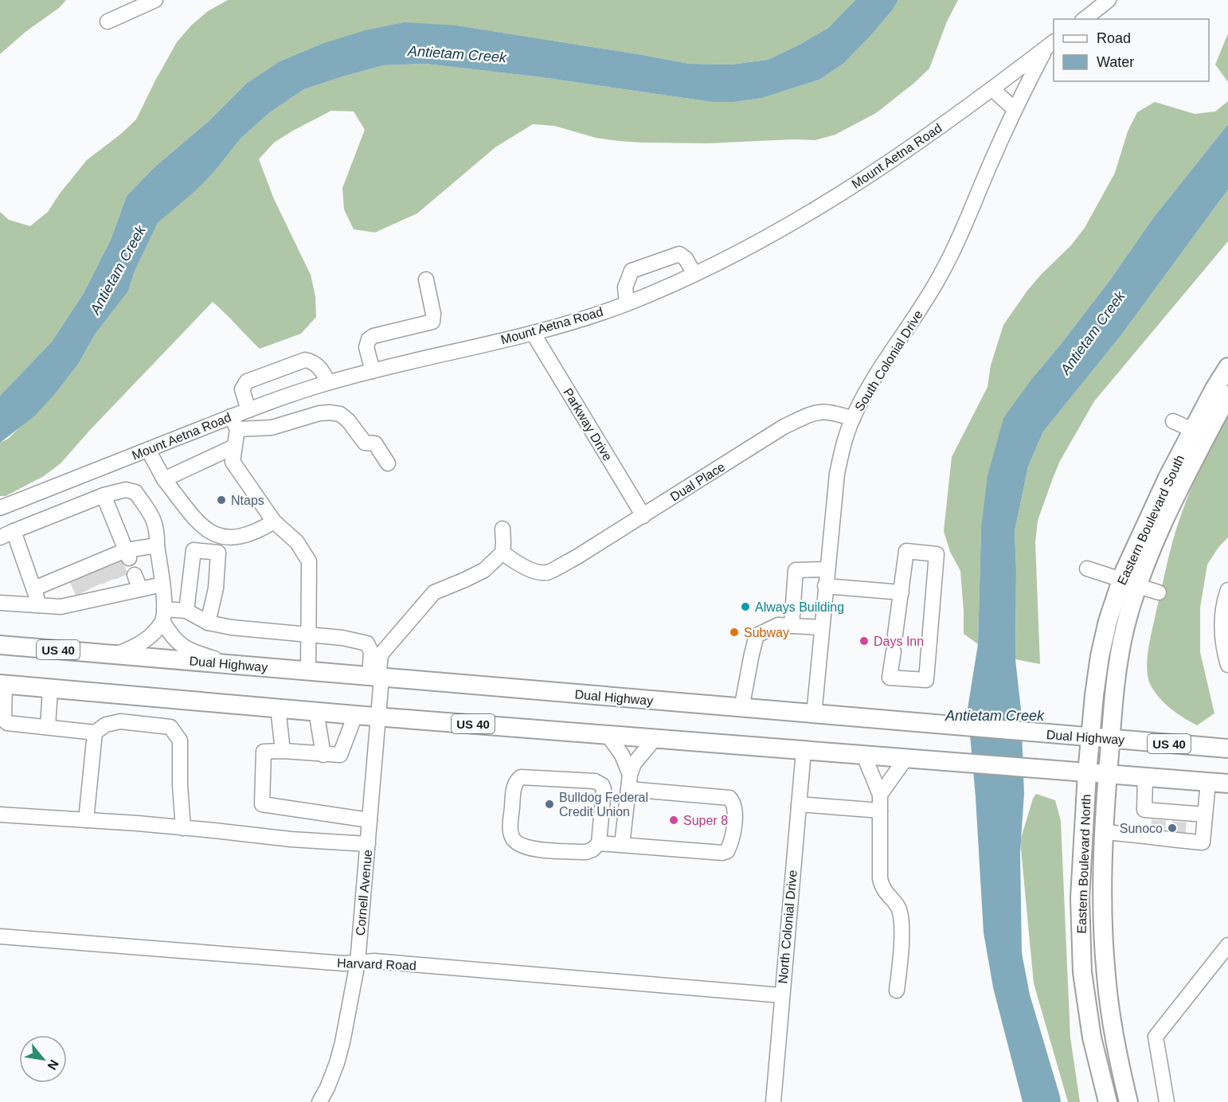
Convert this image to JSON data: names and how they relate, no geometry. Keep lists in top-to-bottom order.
{
  "streets": {
    "main road": [
      "Eastern Boulevard South",
      "US 40",
      "Dual Highway",
      "Eastern Boulevard North"
    ],
    "street": [
      "Mount Aetna Road",
      "South Colonial Drive",
      "Parkway Drive",
      "Dual Place",
      "Cornell Avenue",
      "North Colonial Drive",
      "Harvard Road"
    ]
  },
  "crossings": [
    ["Mount Aetna Road", "South Colonial Drive"],
    ["Mount Aetna Road", "Parkway Drive"],
    ["South Colonial Drive", "Dual Place"],
    ["South Colonial Drive", "Dual Highway"],
    ["Parkway Drive", "Dual Place"],
    ["Eastern Boulevard South", "Dual Highway"],
    ["Eastern Boulevard South", "Eastern Boulevard North"],
    ["US 40", "Eastern Boulevard North"],
    ["US 40", "Cornell Avenue"],
    ["US 40", "North Colonial Drive"],
    ["Dual Highway", "Eastern Boulevard North"],
    ["Dual Highway", "Cornell Avenue"],
    ["Cornell Avenue", "Harvard Road"],
    ["North Colonial Drive", "Harvard Road"]
  ],
  "water": ["Antietam Creek"],
  "places": [
    "Ntaps",
    "Always Building",
    "Subway",
    "Days Inn",
    "Bulldog Federal Credit Union",
    "Super 8",
    "Sunoco"
  ],
  "legend": ["Road", "Water"],
  "north": "bottom right"
}
